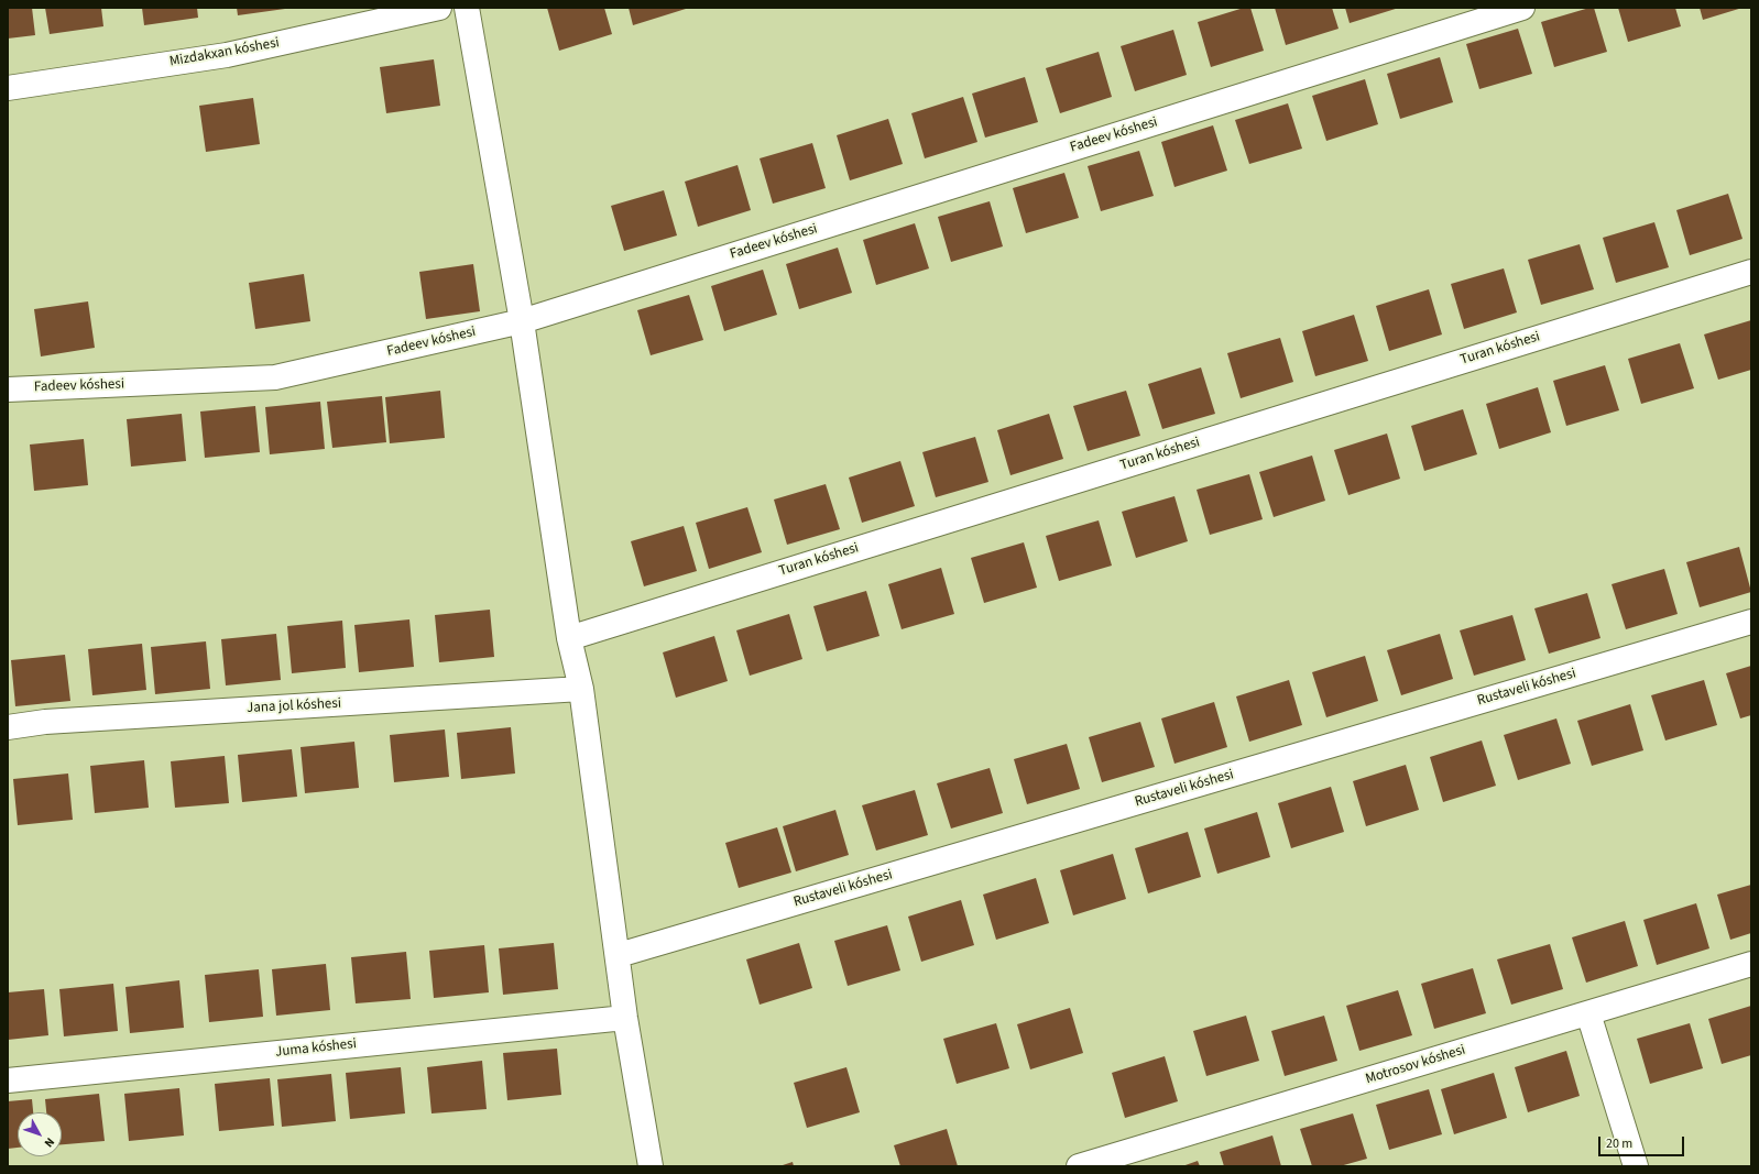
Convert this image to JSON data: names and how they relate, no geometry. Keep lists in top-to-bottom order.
{
  "streets": {
    "street": [
      "Mizdakxan kóshesi",
      "Fadeev kóshesi",
      "Turan kóshesi",
      "Rustaveli kóshesi",
      "Jana jol kóshesi",
      "Juma kóshesi",
      "Motrosov kóshesi"
    ]
  },
  "scale_bar": "20 m",
  "north": "bottom right"
}
